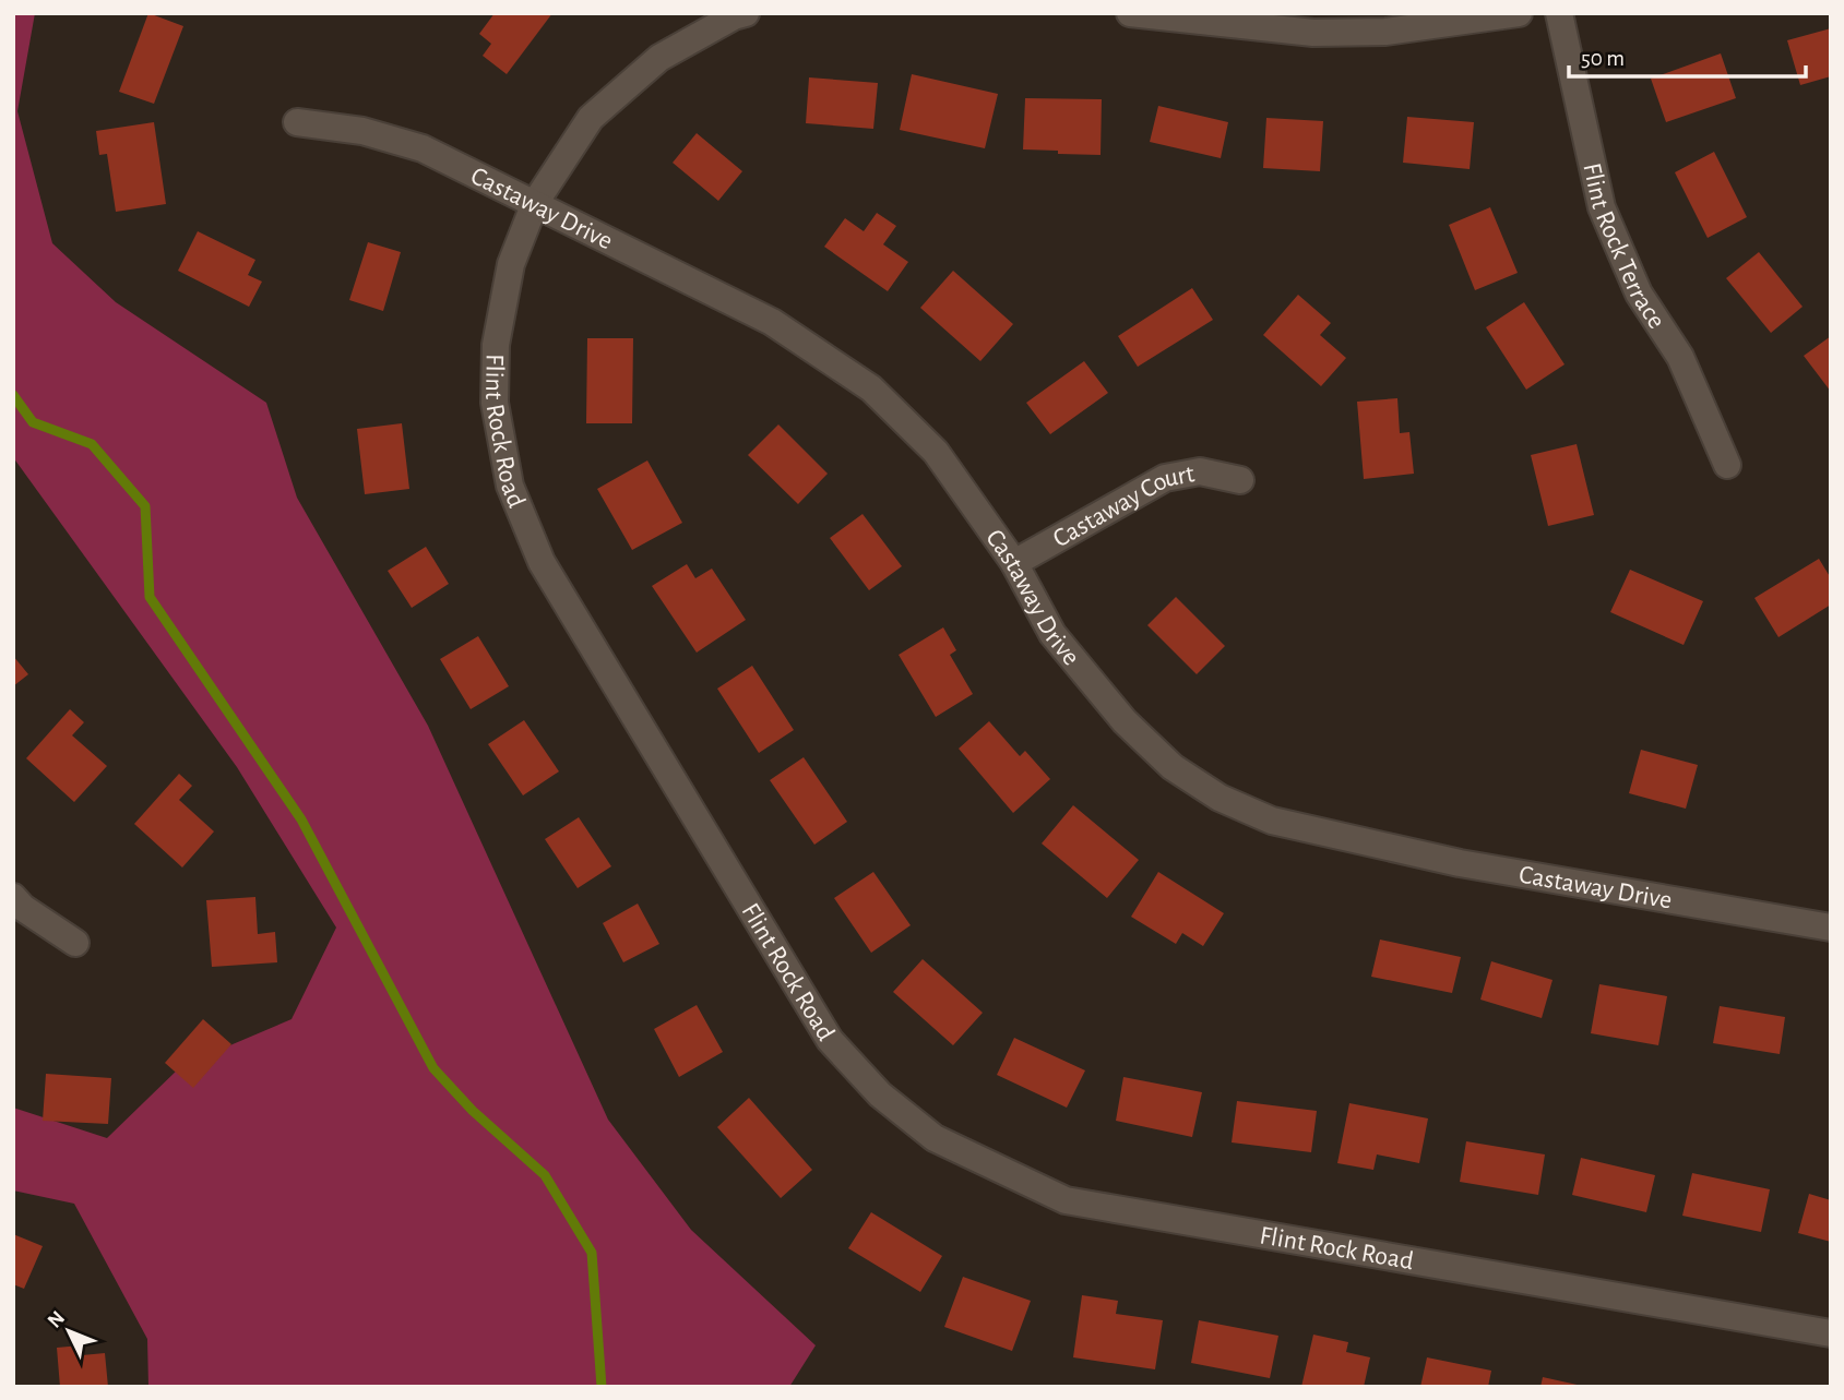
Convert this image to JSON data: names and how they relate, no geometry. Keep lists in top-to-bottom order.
{
  "streets": {
    "street": [
      "Castaway Drive",
      "Flint Rock Terrace",
      "Flint Rock Road",
      "Castaway Court"
    ]
  },
  "crossings": [
    ["Castaway Drive", "Flint Rock Road"],
    ["Castaway Drive", "Castaway Court"]
  ],
  "scale_bar": "50 m",
  "north": "top left"
}
